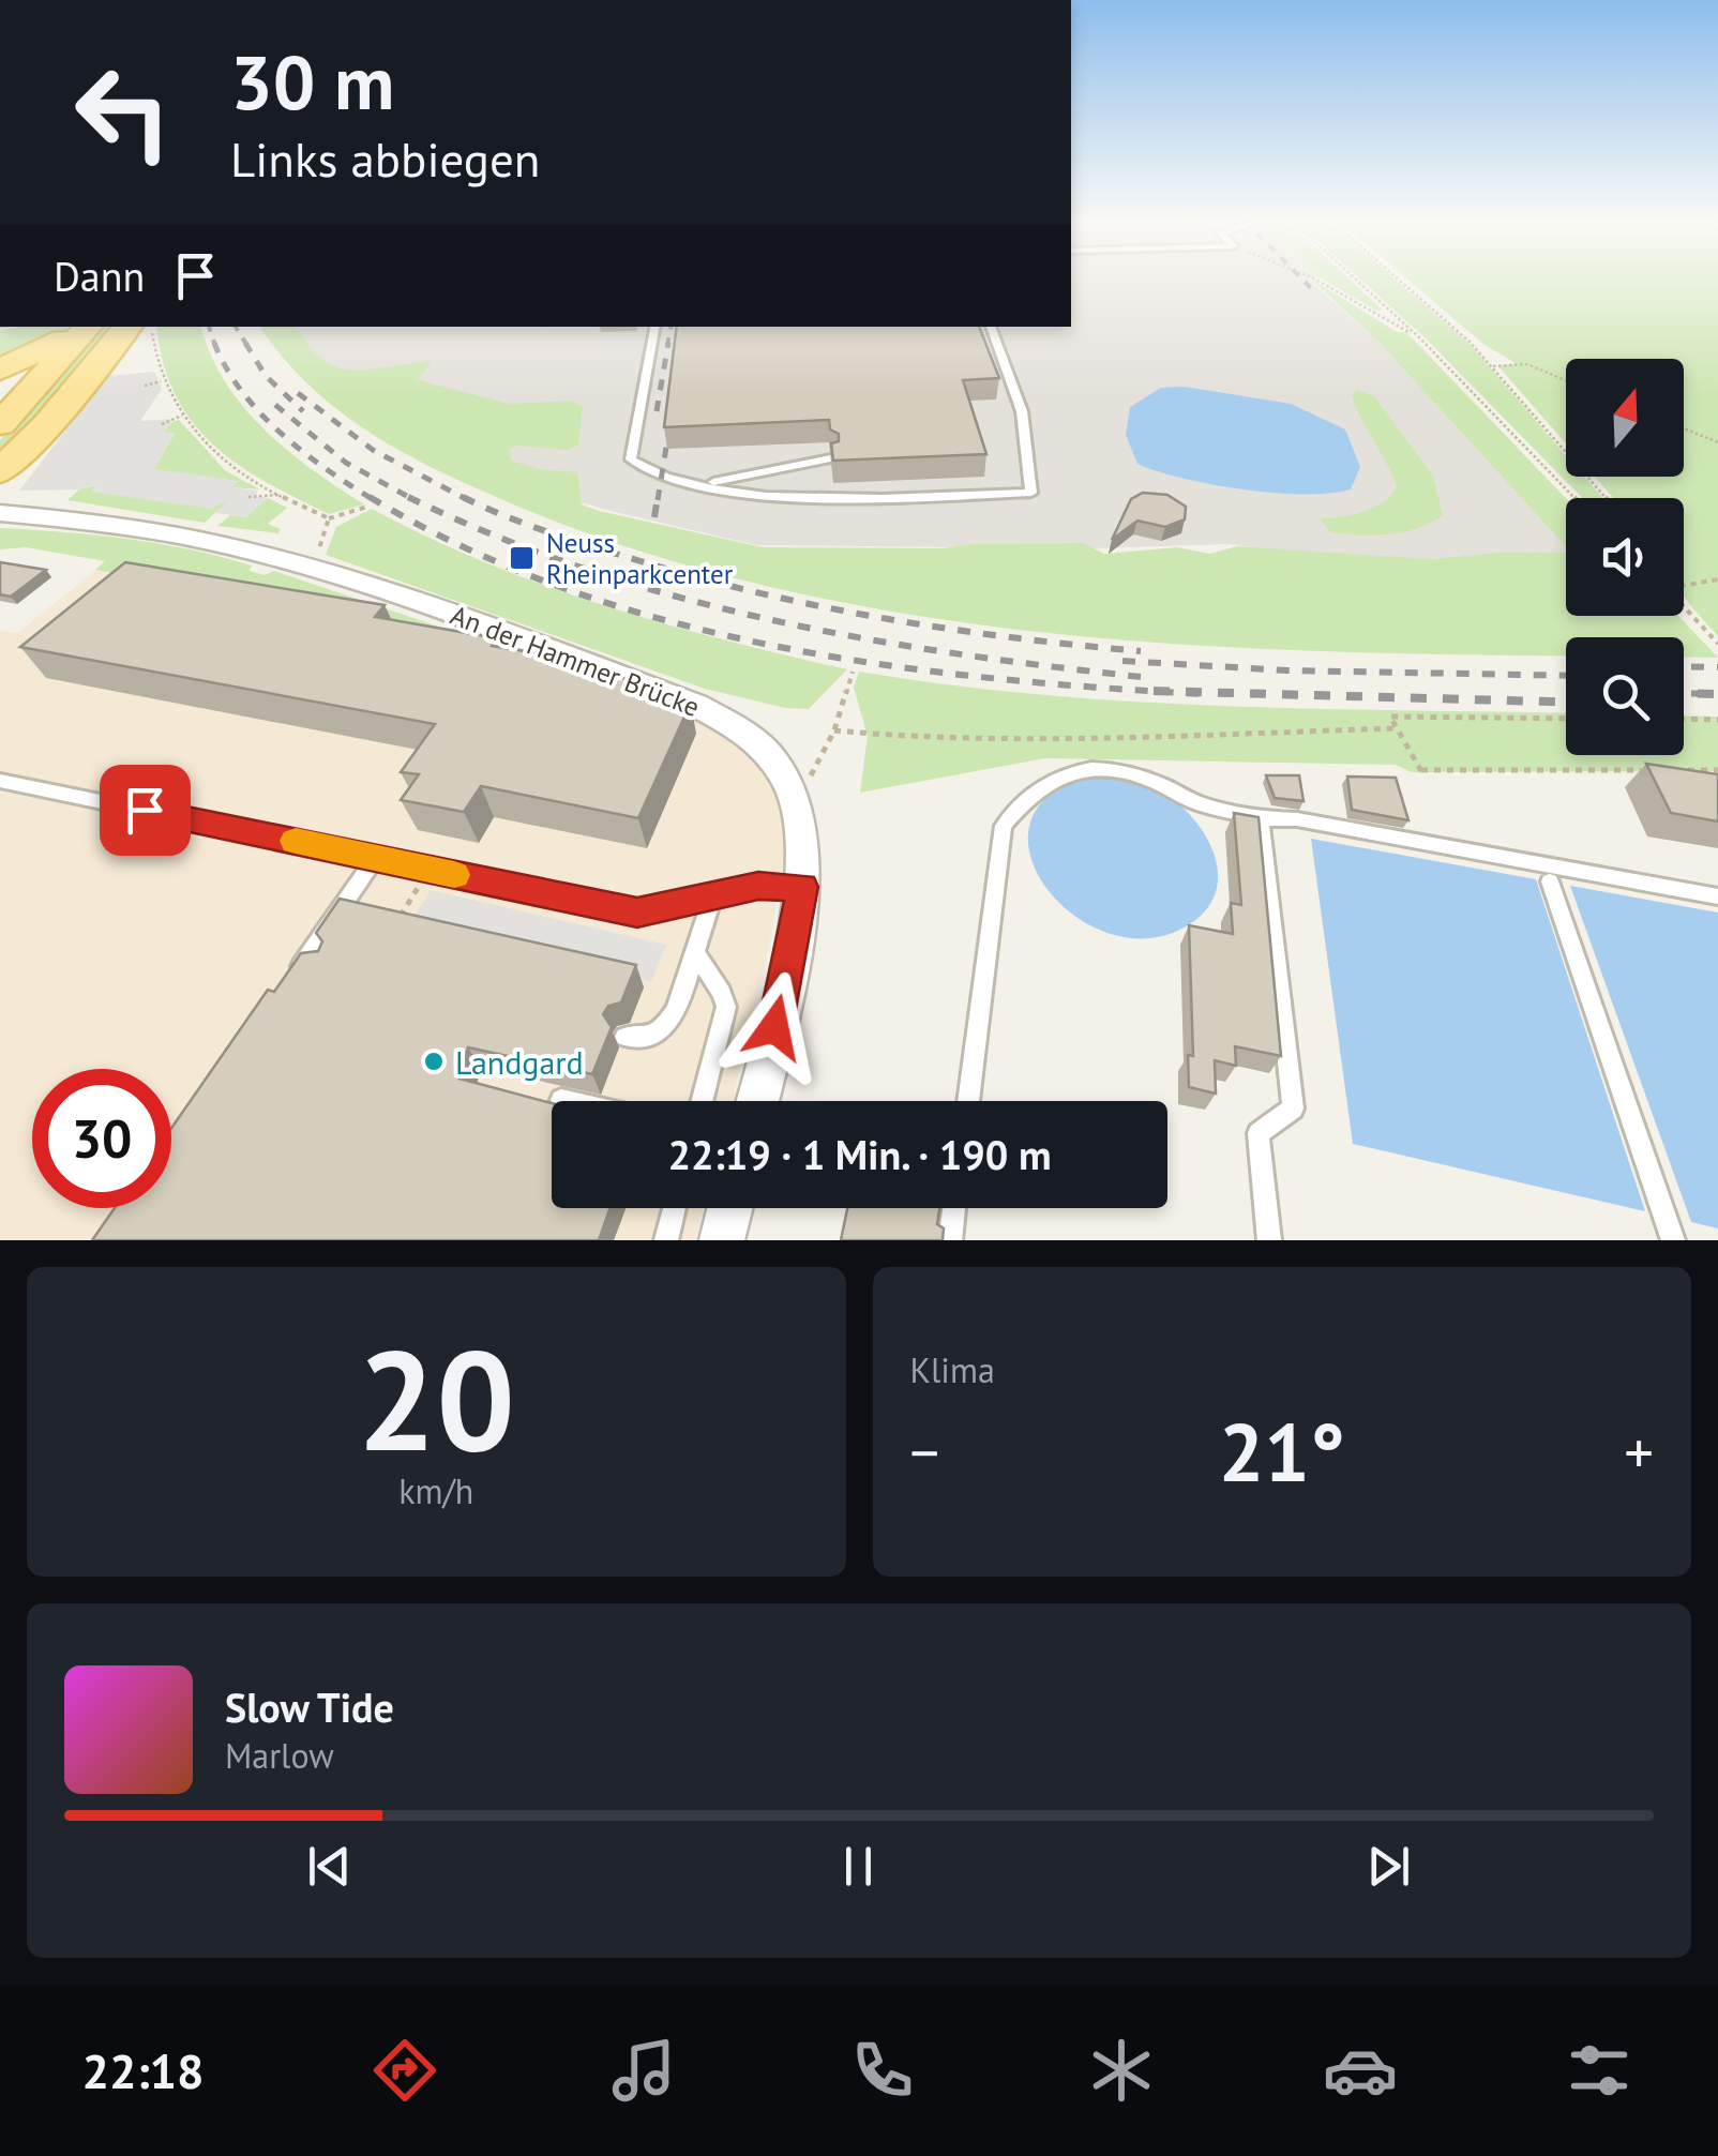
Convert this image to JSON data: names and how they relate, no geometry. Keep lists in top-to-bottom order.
{
  "streets": {
    "street": ["An der Hammer Brücke"]
  },
  "places": {
    "transit": ["Neuss Rheinparkcenter"],
    "other": ["Landgard"]
  },
  "north": "top",
  "page": {
    "turn": ["30 m", "Links abbiegen"],
    "then": "Dann",
    "limit": "30",
    "trip": "22:19 · 1 Min. · 190 m",
    "tile": [
      ["20", "km/h"],
      "Klima"
    ],
    "heat": ["−", "21°", "+"],
    "song": ["Slow Tide", "Marlow"],
    "tabs": "22:18"
  }
}
